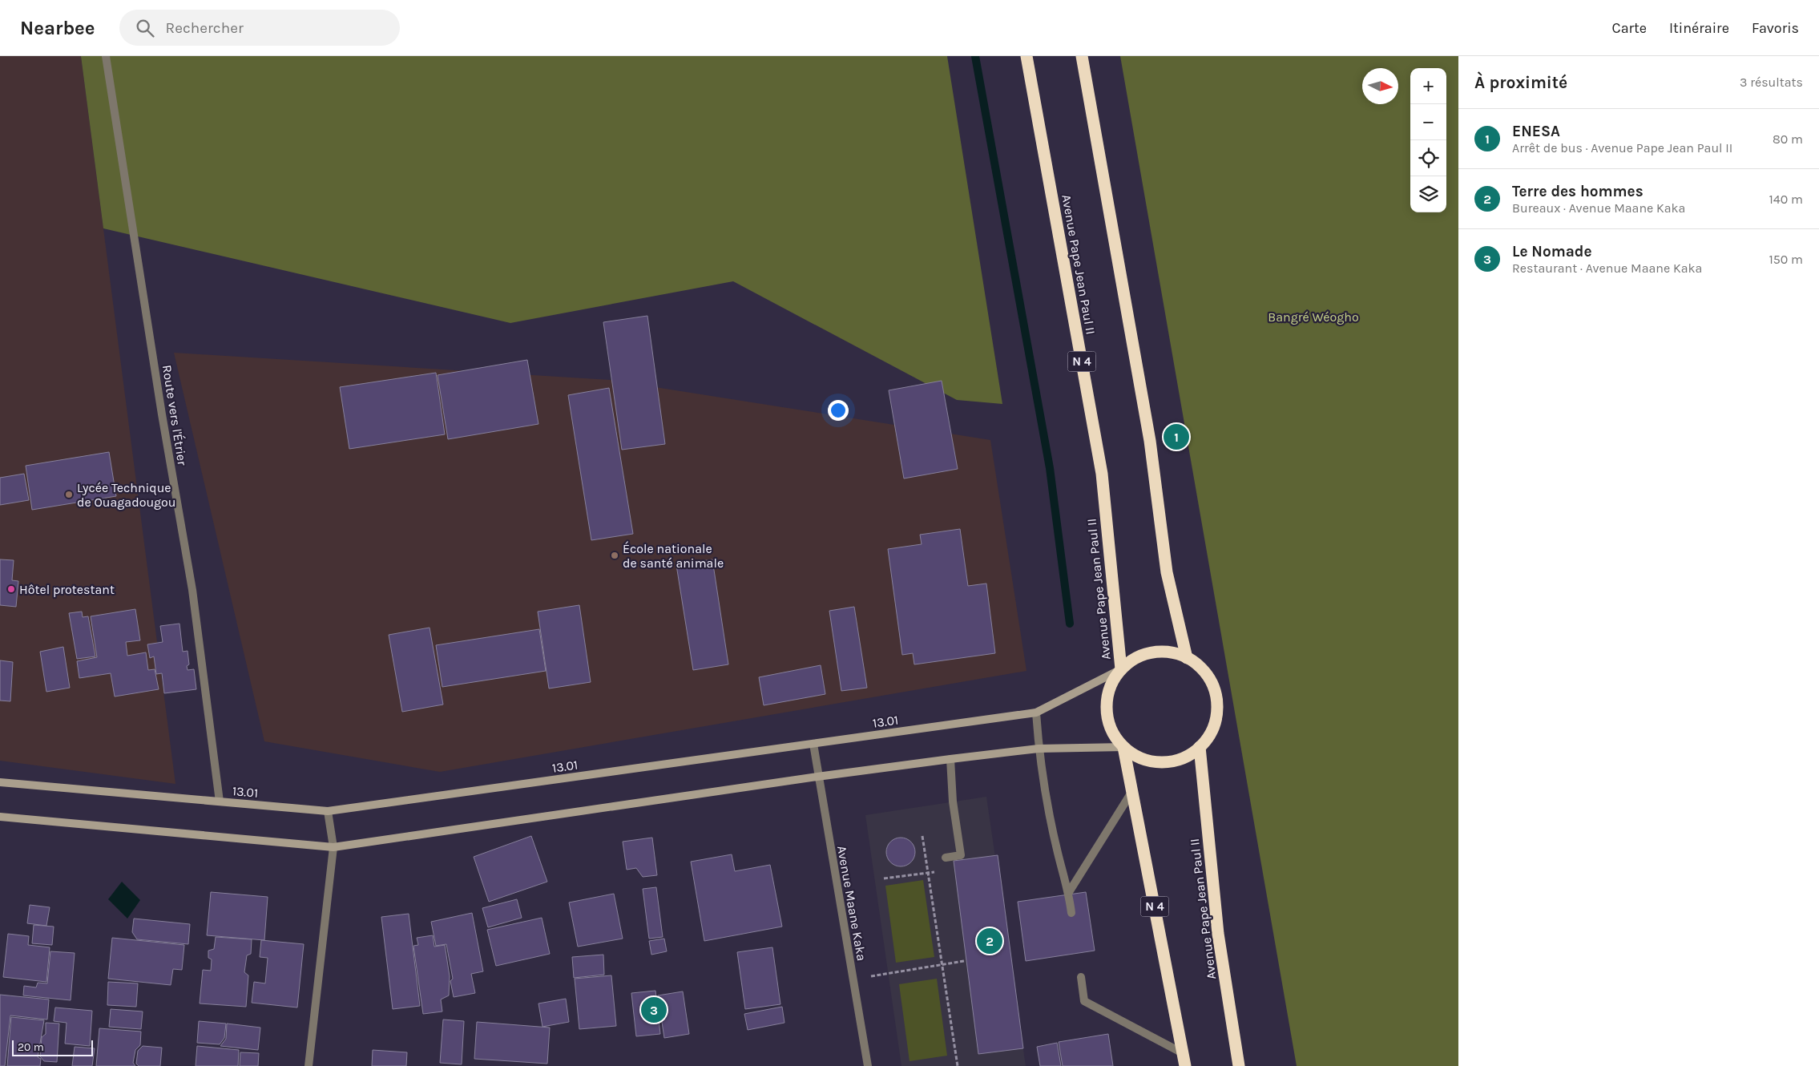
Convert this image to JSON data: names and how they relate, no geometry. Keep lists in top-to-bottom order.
{
  "streets": {
    "highway": ["Avenue Pape Jean Paul II", "N 4"],
    "street": ["Route vers l'Étrier", "13.01", "Avenue Maane Kaka"]
  },
  "crossings": [
    ["Avenue Pape Jean Paul II", "13.01"],
    ["Route vers l'Étrier", "13.01"],
    ["13.01", "Avenue Maane Kaka"]
  ],
  "parks": ["Bangré Wéogho"],
  "places": ["Lycée Technique de Ouagadougou", "École nationale de santé animale", "Hôtel protestant"],
  "scale_bar": "20 m",
  "north": "right",
  "page": {
    "header": "Nearbee",
    "search": "Rechercher",
    "nav": ["Carte", "Itinéraire", "Favoris"],
    "heading": ["À proximité", "3 résultats"],
    "map_buttons": ["+", "−"],
    "list": [
      {
        "mark": "1",
        "name": "ENESA",
        "note": "Arrêt de bus · Avenue Pape Jean Paul II",
        "value": "80 m"
      },
      {
        "mark": "2",
        "name": "Terre des hommes",
        "note": "Bureaux · Avenue Maane Kaka",
        "value": "140 m"
      },
      {
        "mark": "3",
        "name": "Le Nomade",
        "note": "Restaurant · Avenue Maane Kaka",
        "value": "150 m"
      }
    ],
    "pins": ["1", "2", "3"],
    "scale": "20 m"
  }
}
